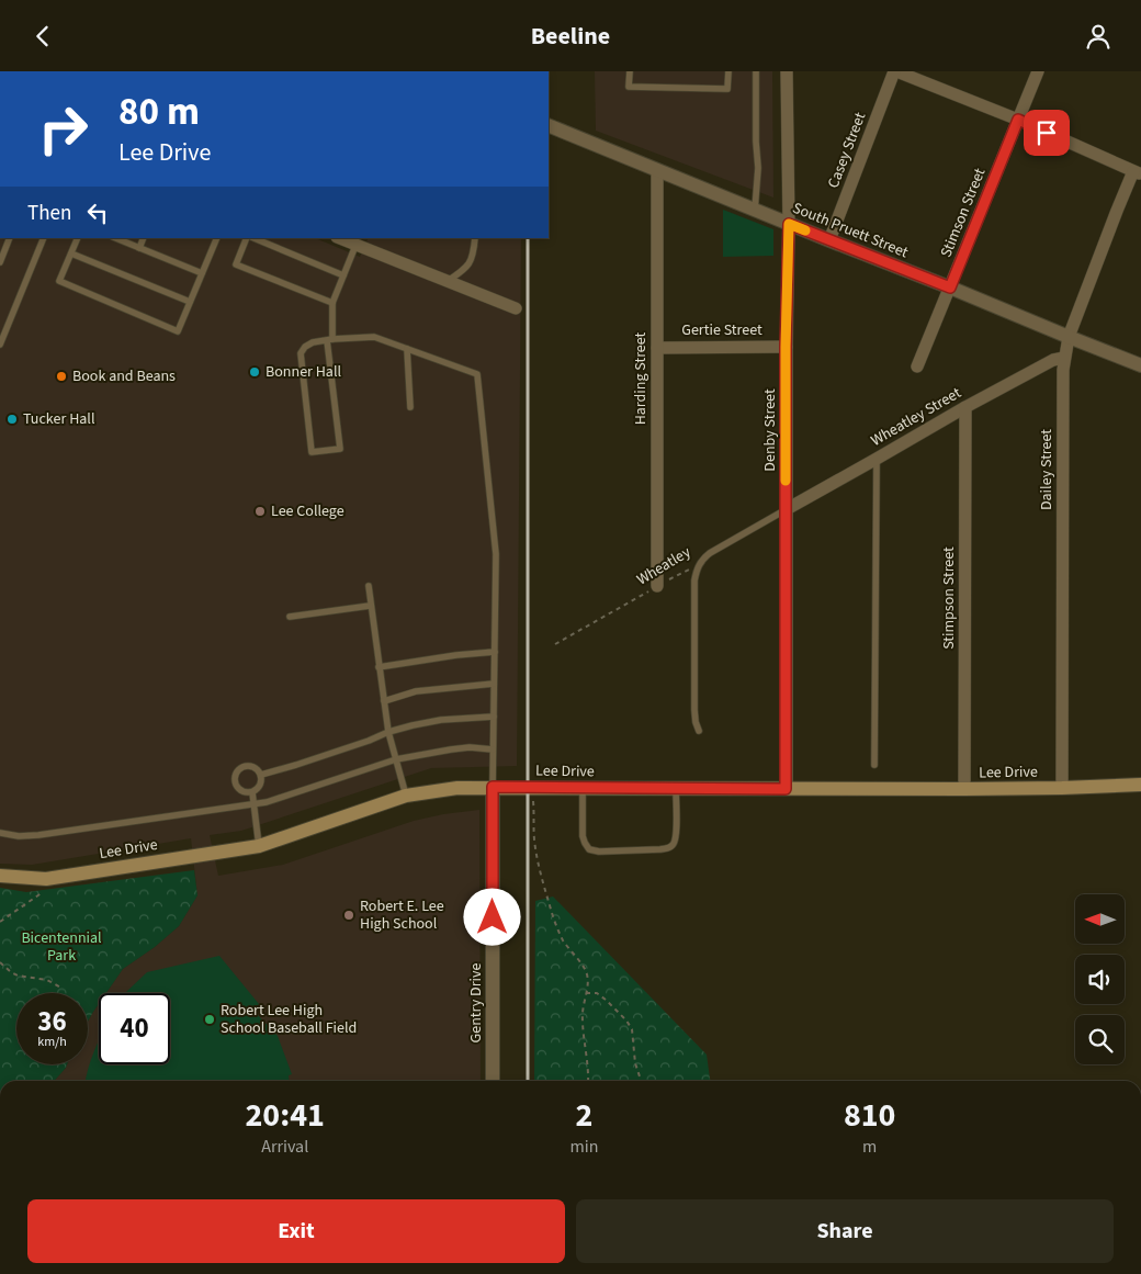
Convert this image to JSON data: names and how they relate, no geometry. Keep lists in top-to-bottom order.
{
  "streets": {
    "main road": ["Lee Drive"],
    "street": [
      "Casey Street",
      "Stimson Street",
      "South Pruett Street",
      "Gertie Street",
      "Harding Street",
      "Wheatley Street",
      "Denby Street",
      "Dailey Street",
      "Stimpson Street",
      "Gentry Drive"
    ],
    "lane": ["Wheatley"]
  },
  "crossings": [
    ["Casey Street", "South Pruett Street"],
    ["Stimson Street", "South Pruett Street"],
    ["South Pruett Street", "Harding Street"],
    ["South Pruett Street", "Denby Street"],
    ["South Pruett Street", "Dailey Street"],
    ["Gertie Street", "Harding Street"],
    ["Gertie Street", "Denby Street"],
    ["Harding Street", "Wheatley"],
    ["Wheatley Street", "Denby Street"],
    ["Wheatley Street", "Dailey Street"],
    ["Wheatley Street", "Wheatley"],
    ["Wheatley Street", "Stimpson Street"],
    ["Denby Street", "Wheatley"],
    ["Denby Street", "Lee Drive"],
    ["Dailey Street", "Lee Drive"],
    ["Stimpson Street", "Lee Drive"],
    ["Lee Drive", "Gentry Drive"]
  ],
  "parks": ["Bicentennial Park"],
  "places": [
    "Bonner Hall",
    "Book and Beans",
    "Tucker Hall",
    "Lee College",
    "Robert E. Lee High School",
    "Robert Lee High School Baseball Field"
  ],
  "north": "left",
  "page": {
    "header": "Beeline",
    "turn": ["80 m", "Lee Drive"],
    "then": "Then",
    "speed": "36 km/h",
    "limit": "40",
    "eta": [
      "20:41",
      "Arrival",
      "2",
      "min",
      "810",
      "m"
    ],
    "buttons": ["Exit", "Share"]
  }
}
